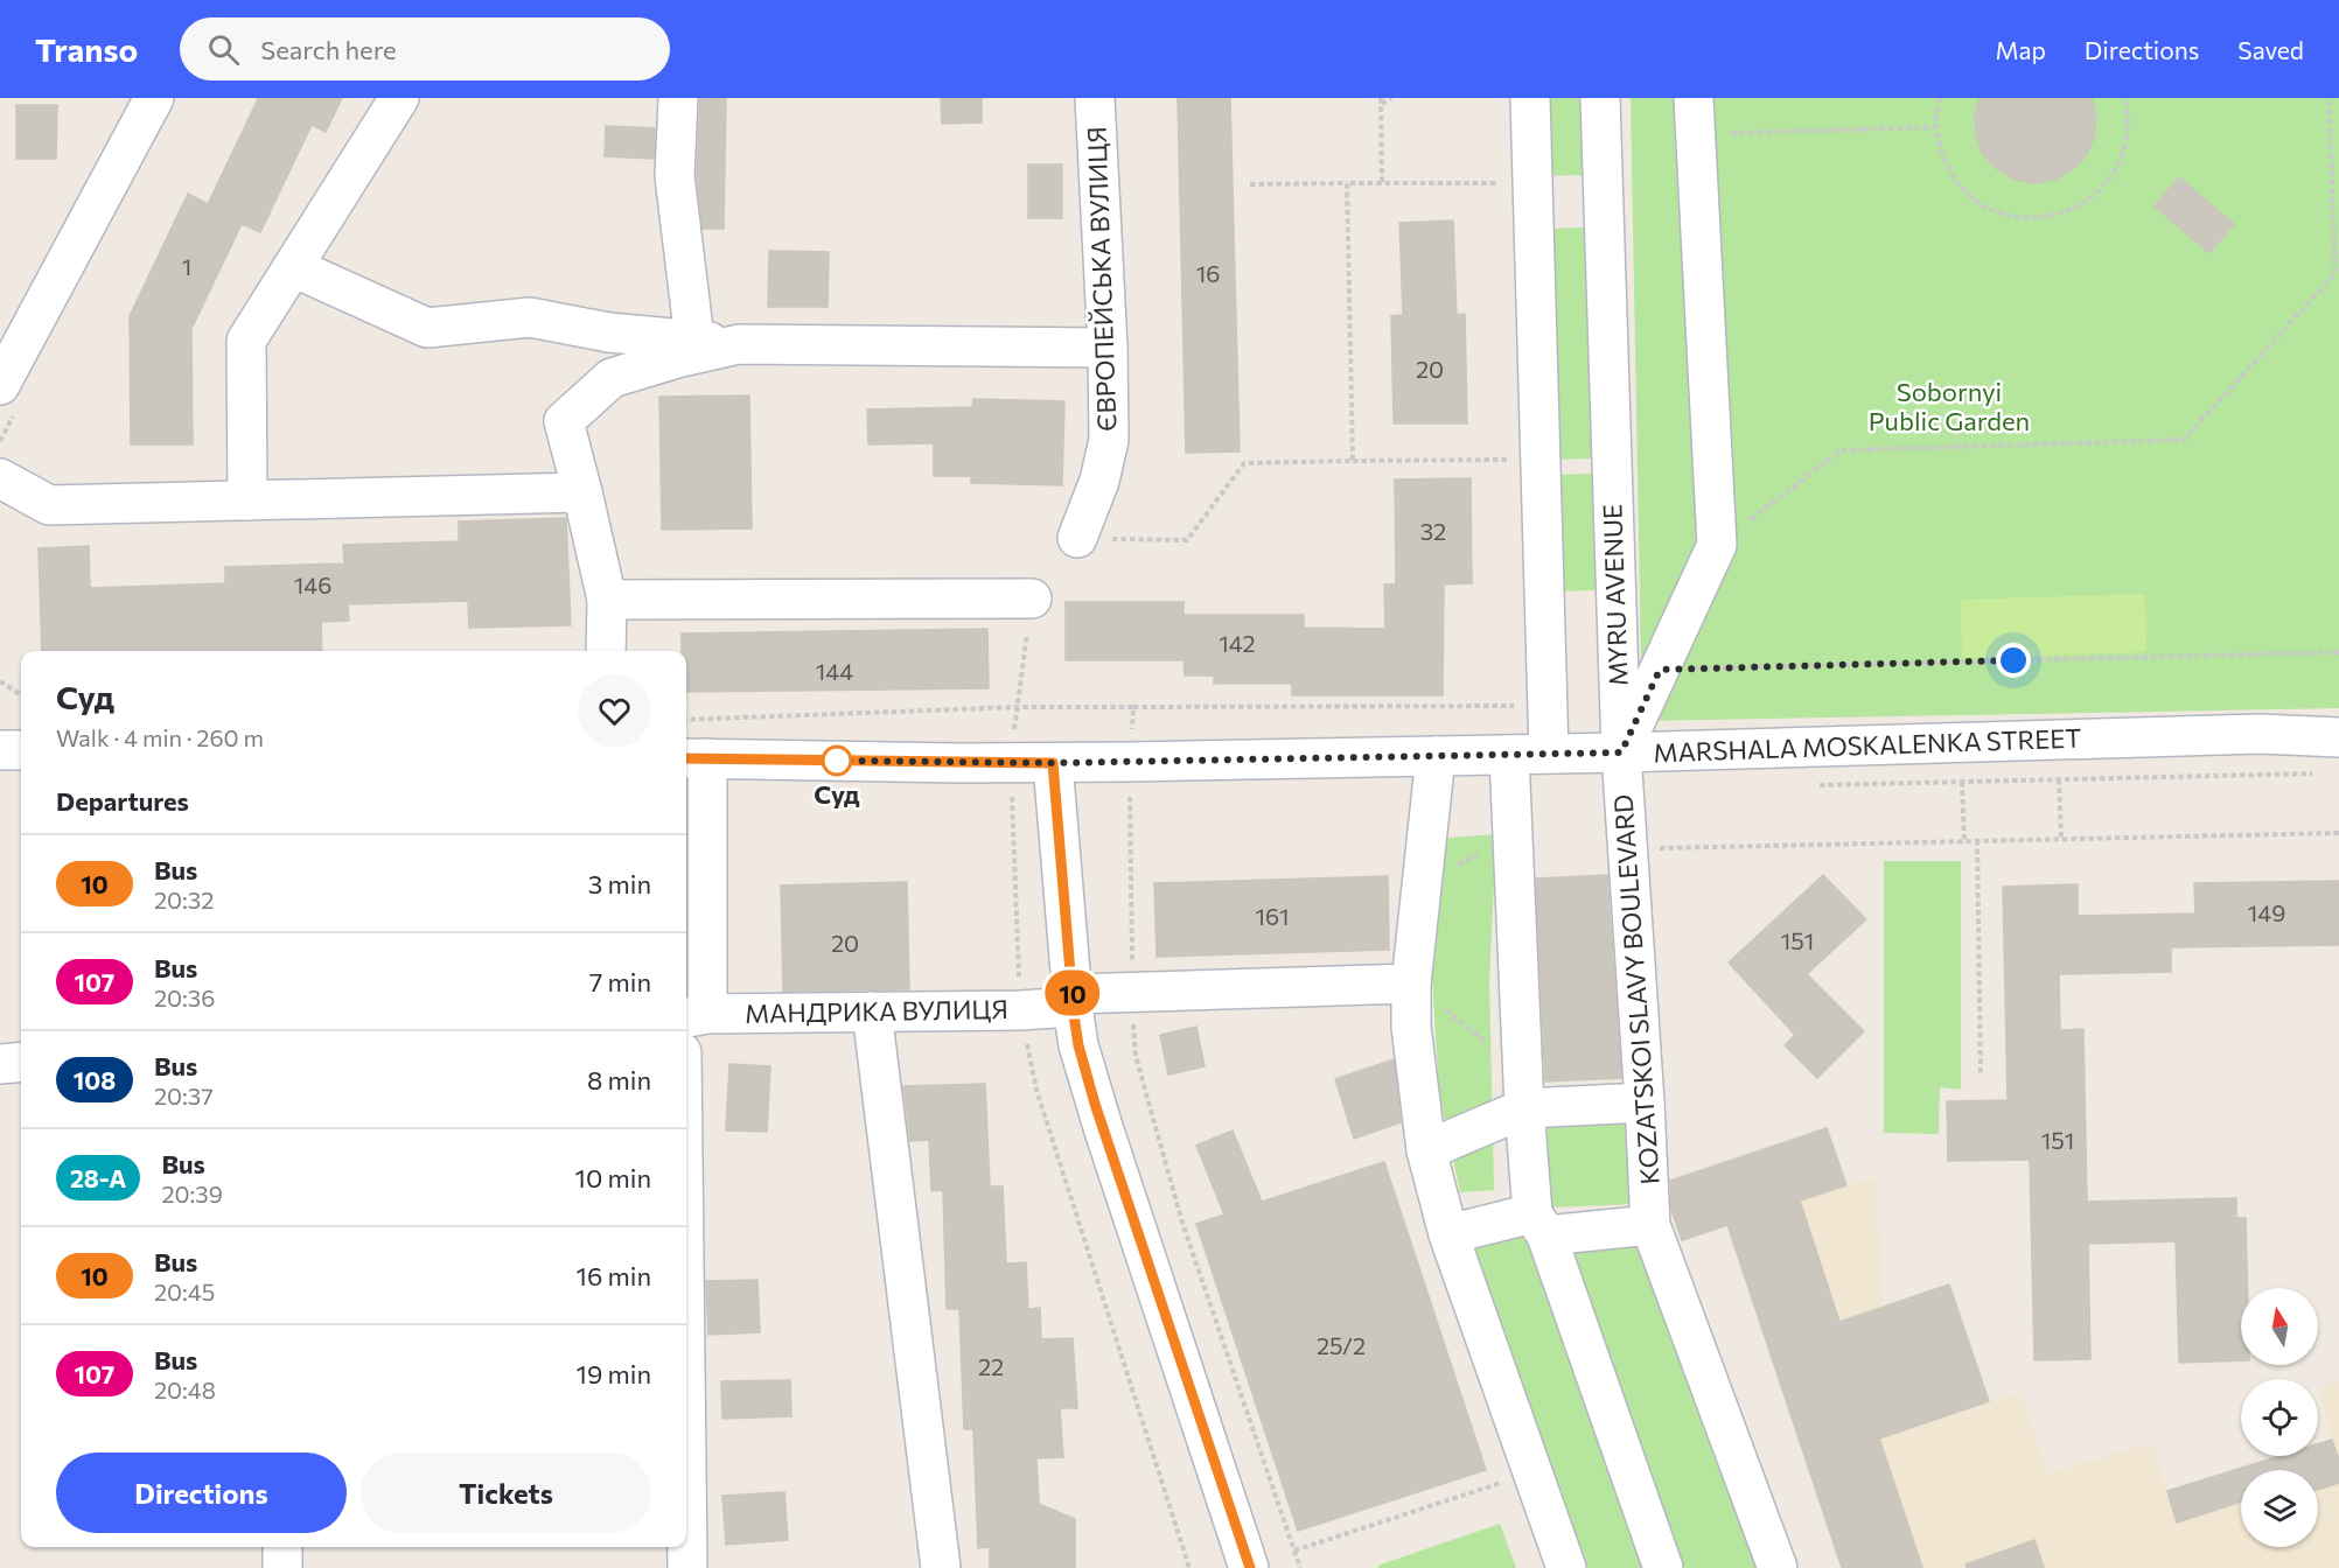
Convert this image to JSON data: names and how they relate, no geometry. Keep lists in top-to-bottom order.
{
  "streets": {
    "street": [
      "ЄВРОПЕЙСЬКА ВУЛИЦЯ",
      "MYRU AVENUE",
      "MARSHALA MOSKALENKA STREET",
      "KOZATSKOI SLAVY BOULEVARD",
      "МАНДРИКА ВУЛИЦЯ"
    ]
  },
  "crossings": [
    ["MYRU AVENUE", "MARSHALA MOSKALENKA STREET"],
    ["MYRU AVENUE", "KOZATSKOI SLAVY BOULEVARD"],
    ["MARSHALA MOSKALENKA STREET", "KOZATSKOI SLAVY BOULEVARD"]
  ],
  "parks": ["Sobornyi Public Garden"],
  "places": ["Суд"],
  "lines": ["bus line 10"],
  "house_numbers": [
    "1",
    "16",
    "20",
    "32",
    "146",
    "142",
    "144",
    "149",
    "161",
    "151",
    "20",
    "151",
    "25/2",
    "22"
  ],
  "north": "top",
  "page": {
    "header": "Transo",
    "search": "Search here",
    "nav": ["Map", "Directions", "Saved"],
    "on_map": "10",
    "heading": [
      ["Суд", "Walk · 4 min · 260 m"],
      "Departures"
    ],
    "list": [
      {
        "mark": "10",
        "name": "Bus",
        "note": "20:32",
        "value": "3 min"
      },
      {
        "mark": "107",
        "name": "Bus",
        "note": "20:36",
        "value": "7 min"
      },
      {
        "mark": "108",
        "name": "Bus",
        "note": "20:37",
        "value": "8 min"
      },
      {
        "mark": "28-А",
        "name": "Bus",
        "note": "20:39",
        "value": "10 min"
      },
      {
        "mark": "10",
        "name": "Bus",
        "note": "20:45",
        "value": "16 min"
      },
      {
        "mark": "107",
        "name": "Bus",
        "note": "20:48",
        "value": "19 min"
      }
    ],
    "buttons": ["Directions", "Tickets"]
  }
}
